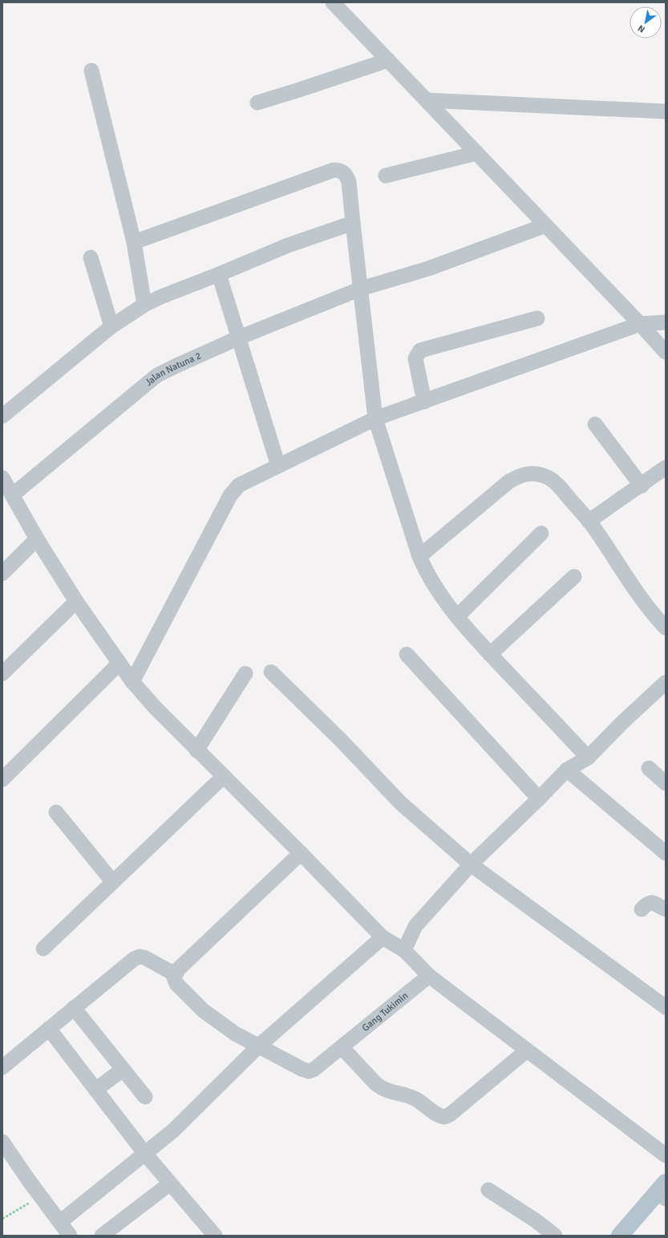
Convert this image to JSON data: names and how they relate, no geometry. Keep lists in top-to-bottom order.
{
  "streets": {
    "street": ["Jalan Natuna 2", "Gang Tukimin"]
  },
  "north": "bottom left"
}
